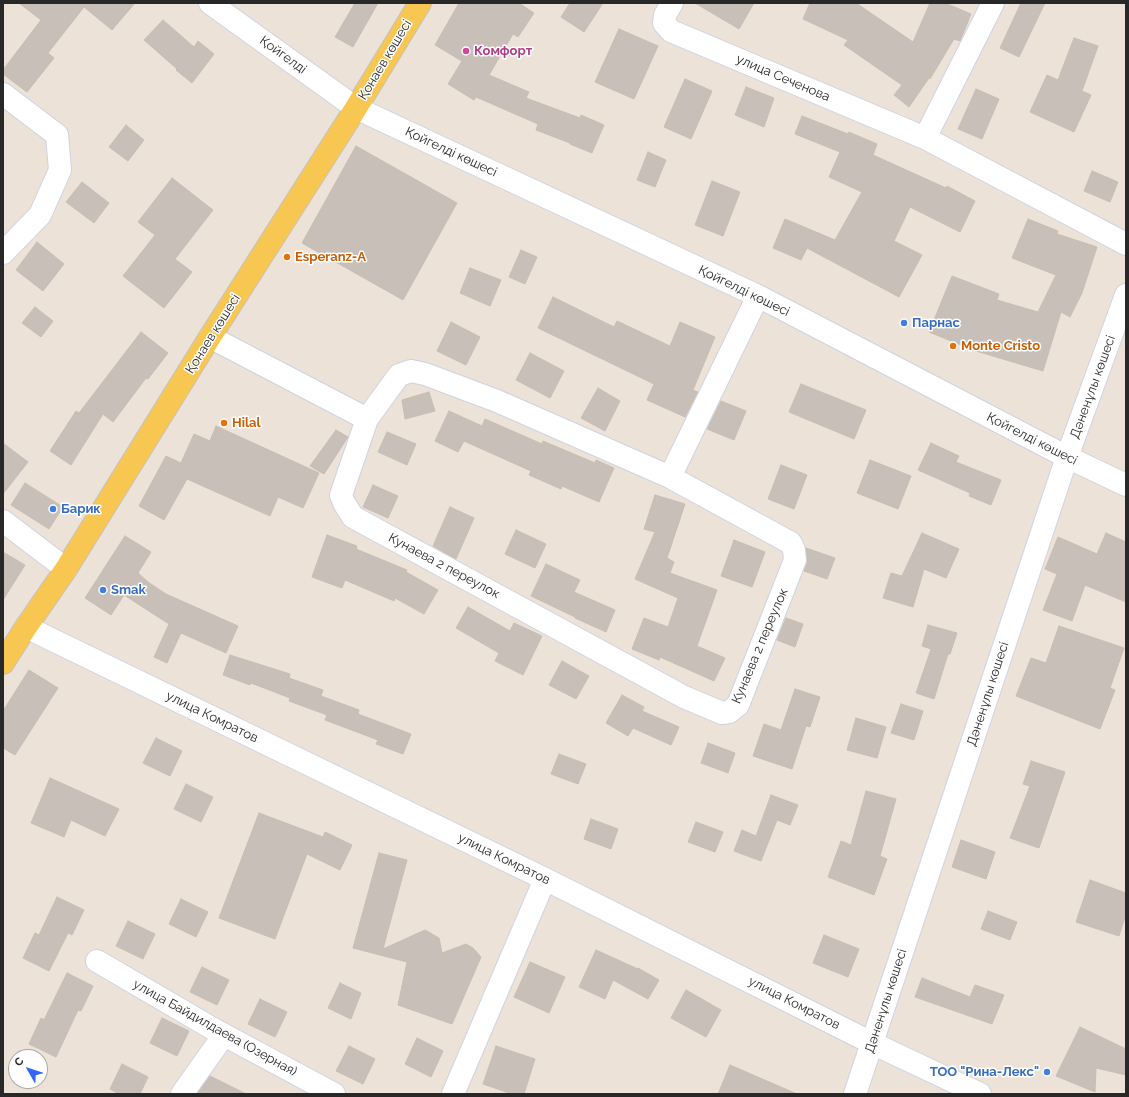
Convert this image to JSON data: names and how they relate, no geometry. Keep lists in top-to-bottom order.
{
  "streets": {
    "main road": ["Қонаев көшесі"],
    "street": [
      "Қойгелді",
      "улица Сеченова",
      "Қойгелді көшесі",
      "Дәненұлы көшесі",
      "Кунаева 2 переулок",
      "улица Комратов",
      "улица Байдилдаева (Озерная)"
    ]
  },
  "crossings": [
    ["Қойгелді", "Қонаев көшесі"],
    ["Қойгелді", "Қойгелді көшесі"],
    ["Қонаев көшесі", "Қойгелді көшесі"],
    ["Қонаев көшесі", "улица Комратов"],
    ["Қойгелді көшесі", "Дәненұлы көшесі"],
    ["Дәненұлы көшесі", "улица Комратов"]
  ],
  "places": [
    "Комфорт",
    "Esperanz-A",
    "Парнас",
    "Monte Cristo",
    "Hilal",
    "Барик",
    "Smak",
    "ТОО \"Рина-Лекс\""
  ],
  "north": "top left"
}
